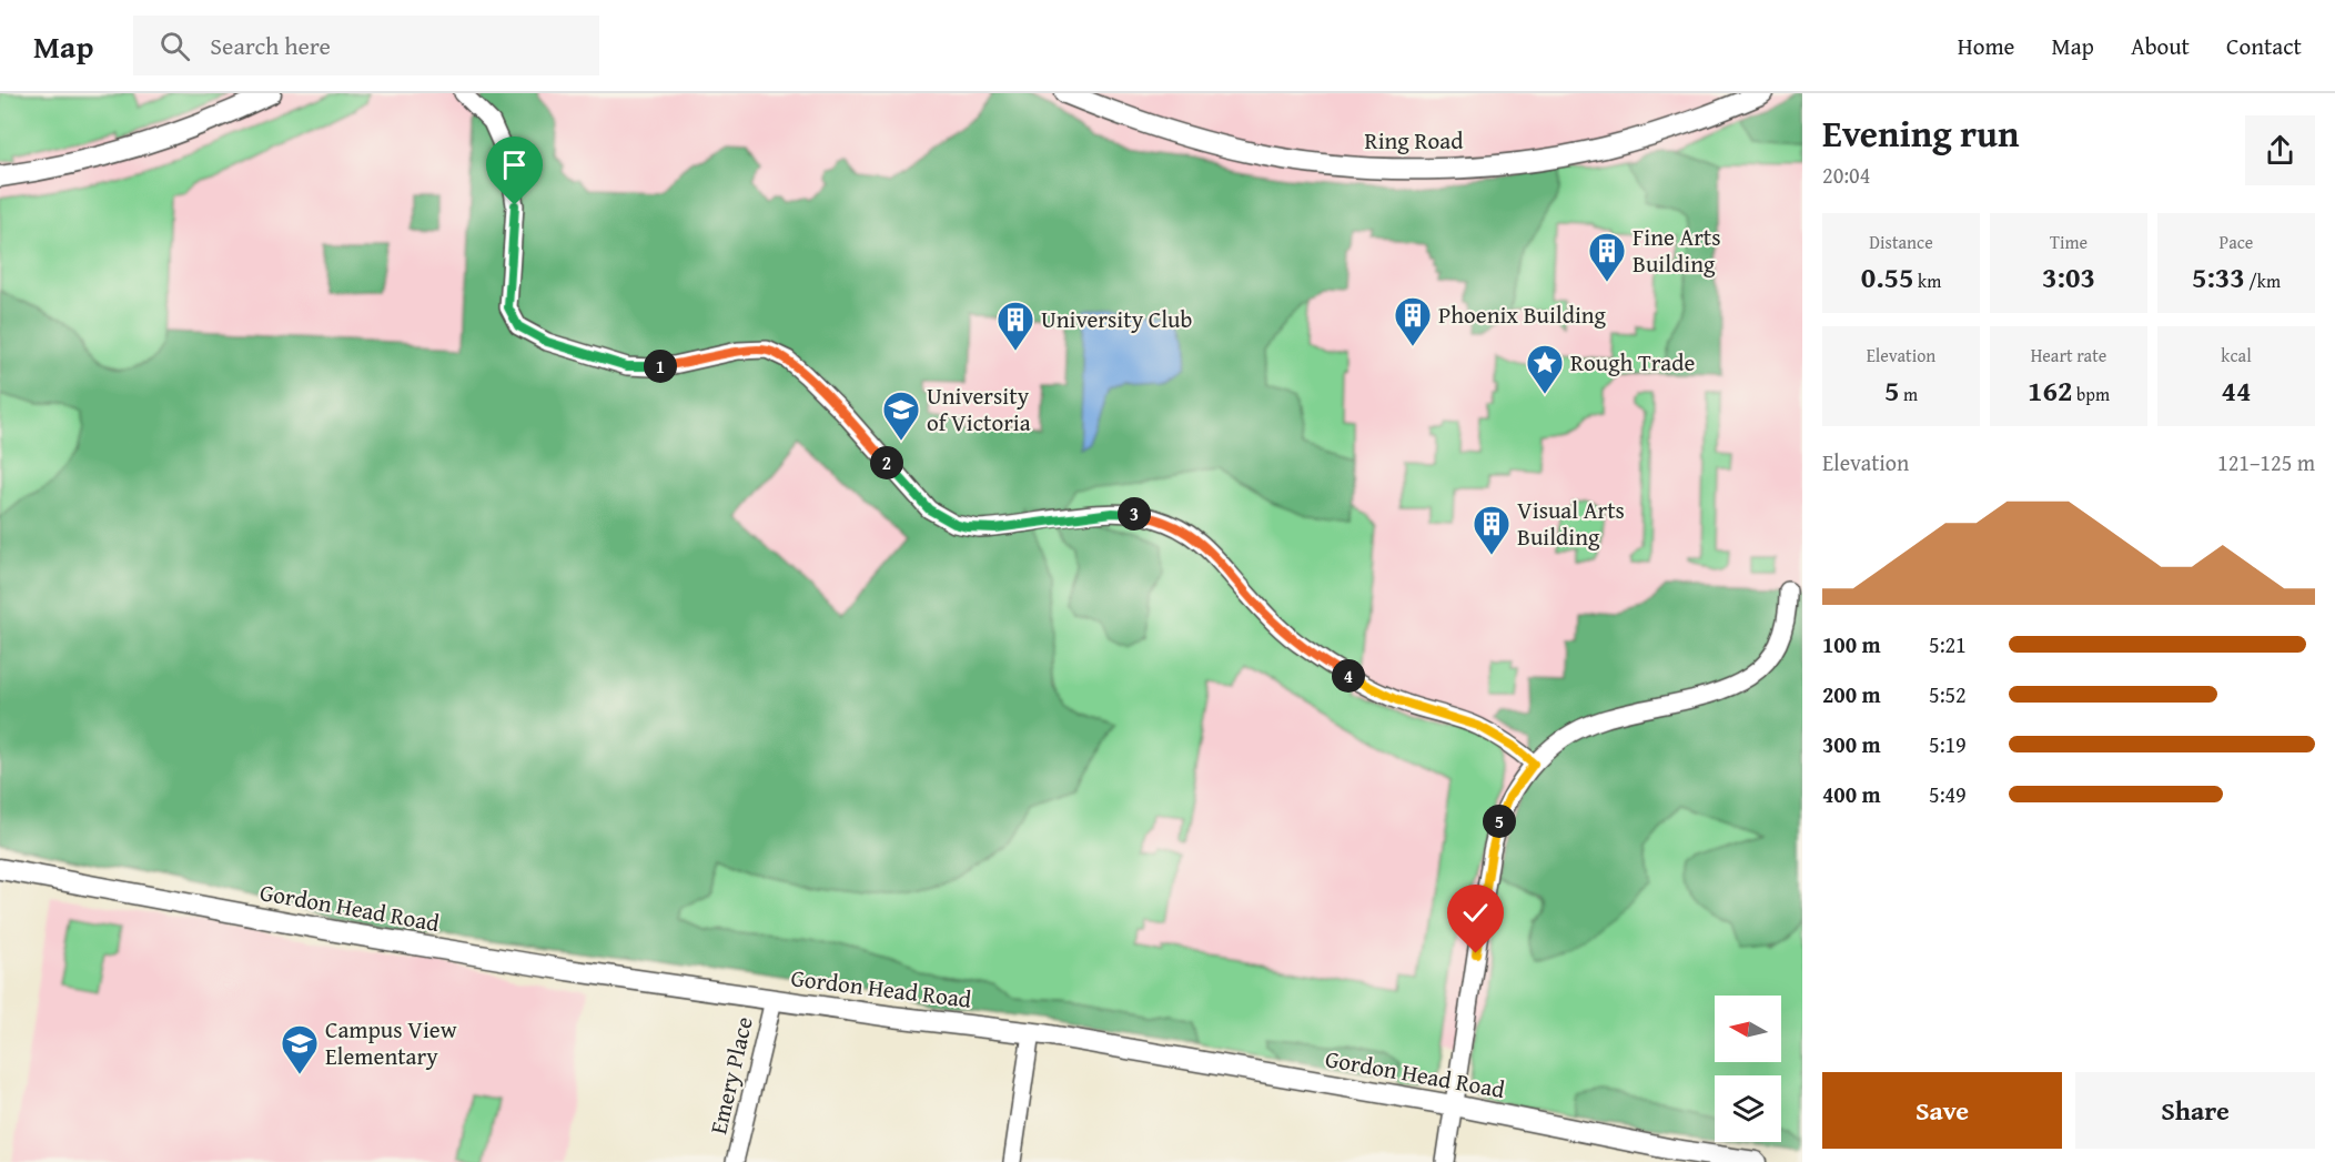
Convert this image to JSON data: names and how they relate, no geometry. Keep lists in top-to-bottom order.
{
  "streets": {
    "street": ["Ring Road", "Gordon Head Road", "Emery Place"]
  },
  "crossings": [
    ["Gordon Head Road", "Emery Place"]
  ],
  "places": {
    "building": [
      "Fine Arts Building",
      "Phoenix Building",
      "University Club",
      "Visual Arts Building"
    ],
    "place": ["Rough Trade"],
    "school or university": ["University of Victoria", "Campus View Elementary"]
  },
  "north": "left",
  "page": {
    "header": "Map",
    "search": "Search here",
    "nav": [
      "Home",
      "Map",
      "About",
      "Contact"
    ],
    "heading": ["Evening run", "20:04"],
    "stats": [
      ["Distance", "0.55 km"],
      ["Time", "3:03"],
      ["Pace", "5:33 /km"],
      ["Elevation", "5 m"],
      ["Heart rate", "162 bpm"],
      ["kcal", "44"]
    ],
    "pins": [
      "1",
      "2",
      "3",
      "4",
      "5"
    ],
    "chart": ["Elevation", "121–125 m"],
    "list": [
      {
        "name": "100 m",
        "note": "5:21"
      },
      {
        "name": "200 m",
        "note": "5:52"
      },
      {
        "name": "300 m",
        "note": "5:19"
      },
      {
        "name": "400 m",
        "note": "5:49"
      }
    ],
    "buttons": ["Save", "Share"]
  }
}
